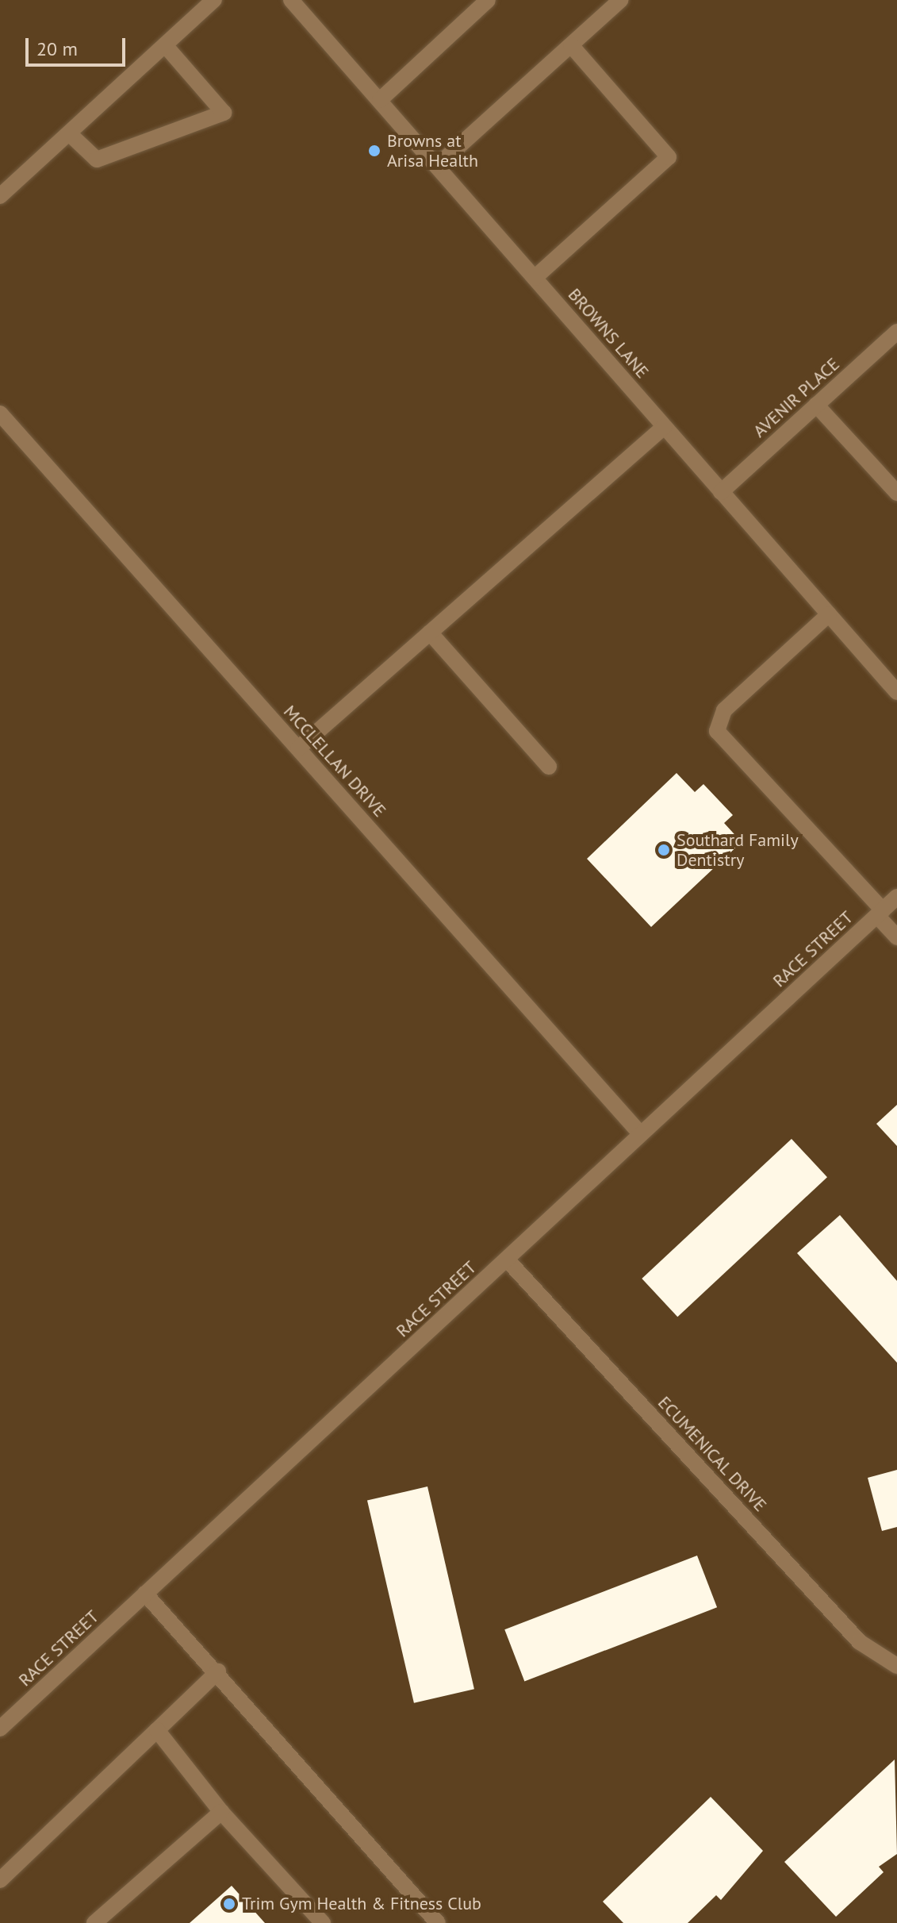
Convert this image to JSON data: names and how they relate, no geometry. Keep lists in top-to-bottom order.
{
  "streets": {
    "street": [
      "BROWNS LANE",
      "AVENIR PLACE",
      "MCCLELLAN DRIVE",
      "RACE STREET",
      "ECUMENICAL DRIVE"
    ]
  },
  "crossings": [
    ["BROWNS LANE", "AVENIR PLACE"],
    ["MCCLELLAN DRIVE", "RACE STREET"],
    ["RACE STREET", "ECUMENICAL DRIVE"]
  ],
  "places": ["Browns at Arisa Health", "Southard Family Dentistry", "Trim Gym Health & Fitness Club"],
  "scale_bar": "20 m"
}
